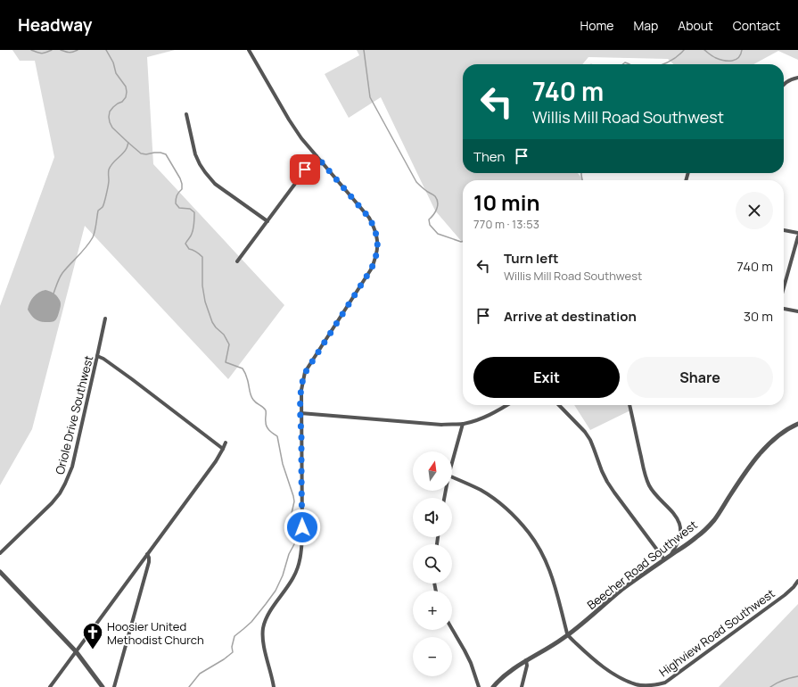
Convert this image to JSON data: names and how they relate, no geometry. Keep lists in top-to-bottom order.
{
  "streets": {
    "street": ["Oriole Drive Southwest", "Beecher Road Southwest", "Highview Road Southwest"]
  },
  "crossings": [
    ["Beecher Road Southwest", "Highview Road Southwest"]
  ],
  "places": {
    "church": ["Hoosier United Methodist Church"]
  },
  "north": "top",
  "page": {
    "header": "Headway",
    "nav": [
      "Home",
      "Map",
      "About",
      "Contact"
    ],
    "turn": ["740 m", "Willis Mill Road Southwest"],
    "then": "Then",
    "heading": ["10 min", "770 m · 13:53"],
    "list": [
      {
        "name": "Turn left",
        "note": "Willis Mill Road Southwest",
        "value": "740 m"
      },
      {
        "name": "Arrive at destination",
        "value": "30 m"
      }
    ],
    "buttons": ["Exit", "Share"],
    "map_buttons": ["+", "−"]
  }
}
